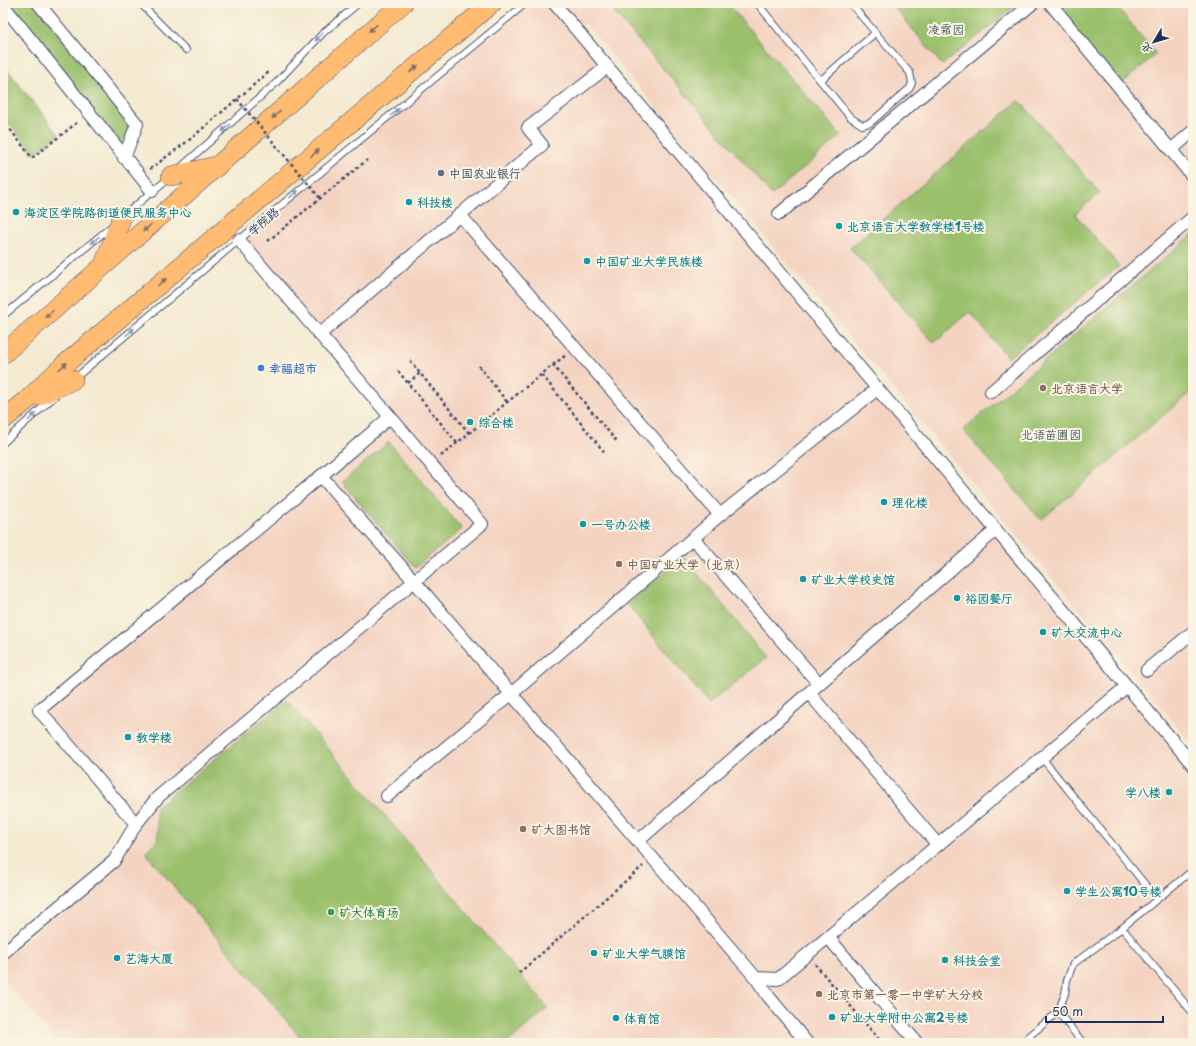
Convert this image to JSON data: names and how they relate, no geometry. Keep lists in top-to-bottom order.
{
  "streets": {
    "main road": ["学院路"]
  },
  "parks": ["凌霜园", "北语苗圃园"],
  "places": [
    "中国农业银行",
    "科技楼",
    "海淀区学院路街道便民服务中心",
    "北京语言大学教学楼1号楼",
    "中国矿业大学民族楼",
    "幸福超市",
    "北京语言大学",
    "综合楼",
    "理化楼",
    "一号办公楼",
    "中国矿业大学（北京）",
    "矿业大学校史馆",
    "裕园餐厅",
    "矿大交流中心",
    "教学楼",
    "学八楼",
    "矿大图书馆",
    "学生公寓10号楼",
    "矿大体育场",
    "矿业大学气膜馆",
    "艺海大厦",
    "科技会堂",
    "北京市第一零一中学矿大分校",
    "矿业大学附中公寓2号楼",
    "体育馆"
  ],
  "scale_bar": "50 m",
  "north": "bottom left"
}
